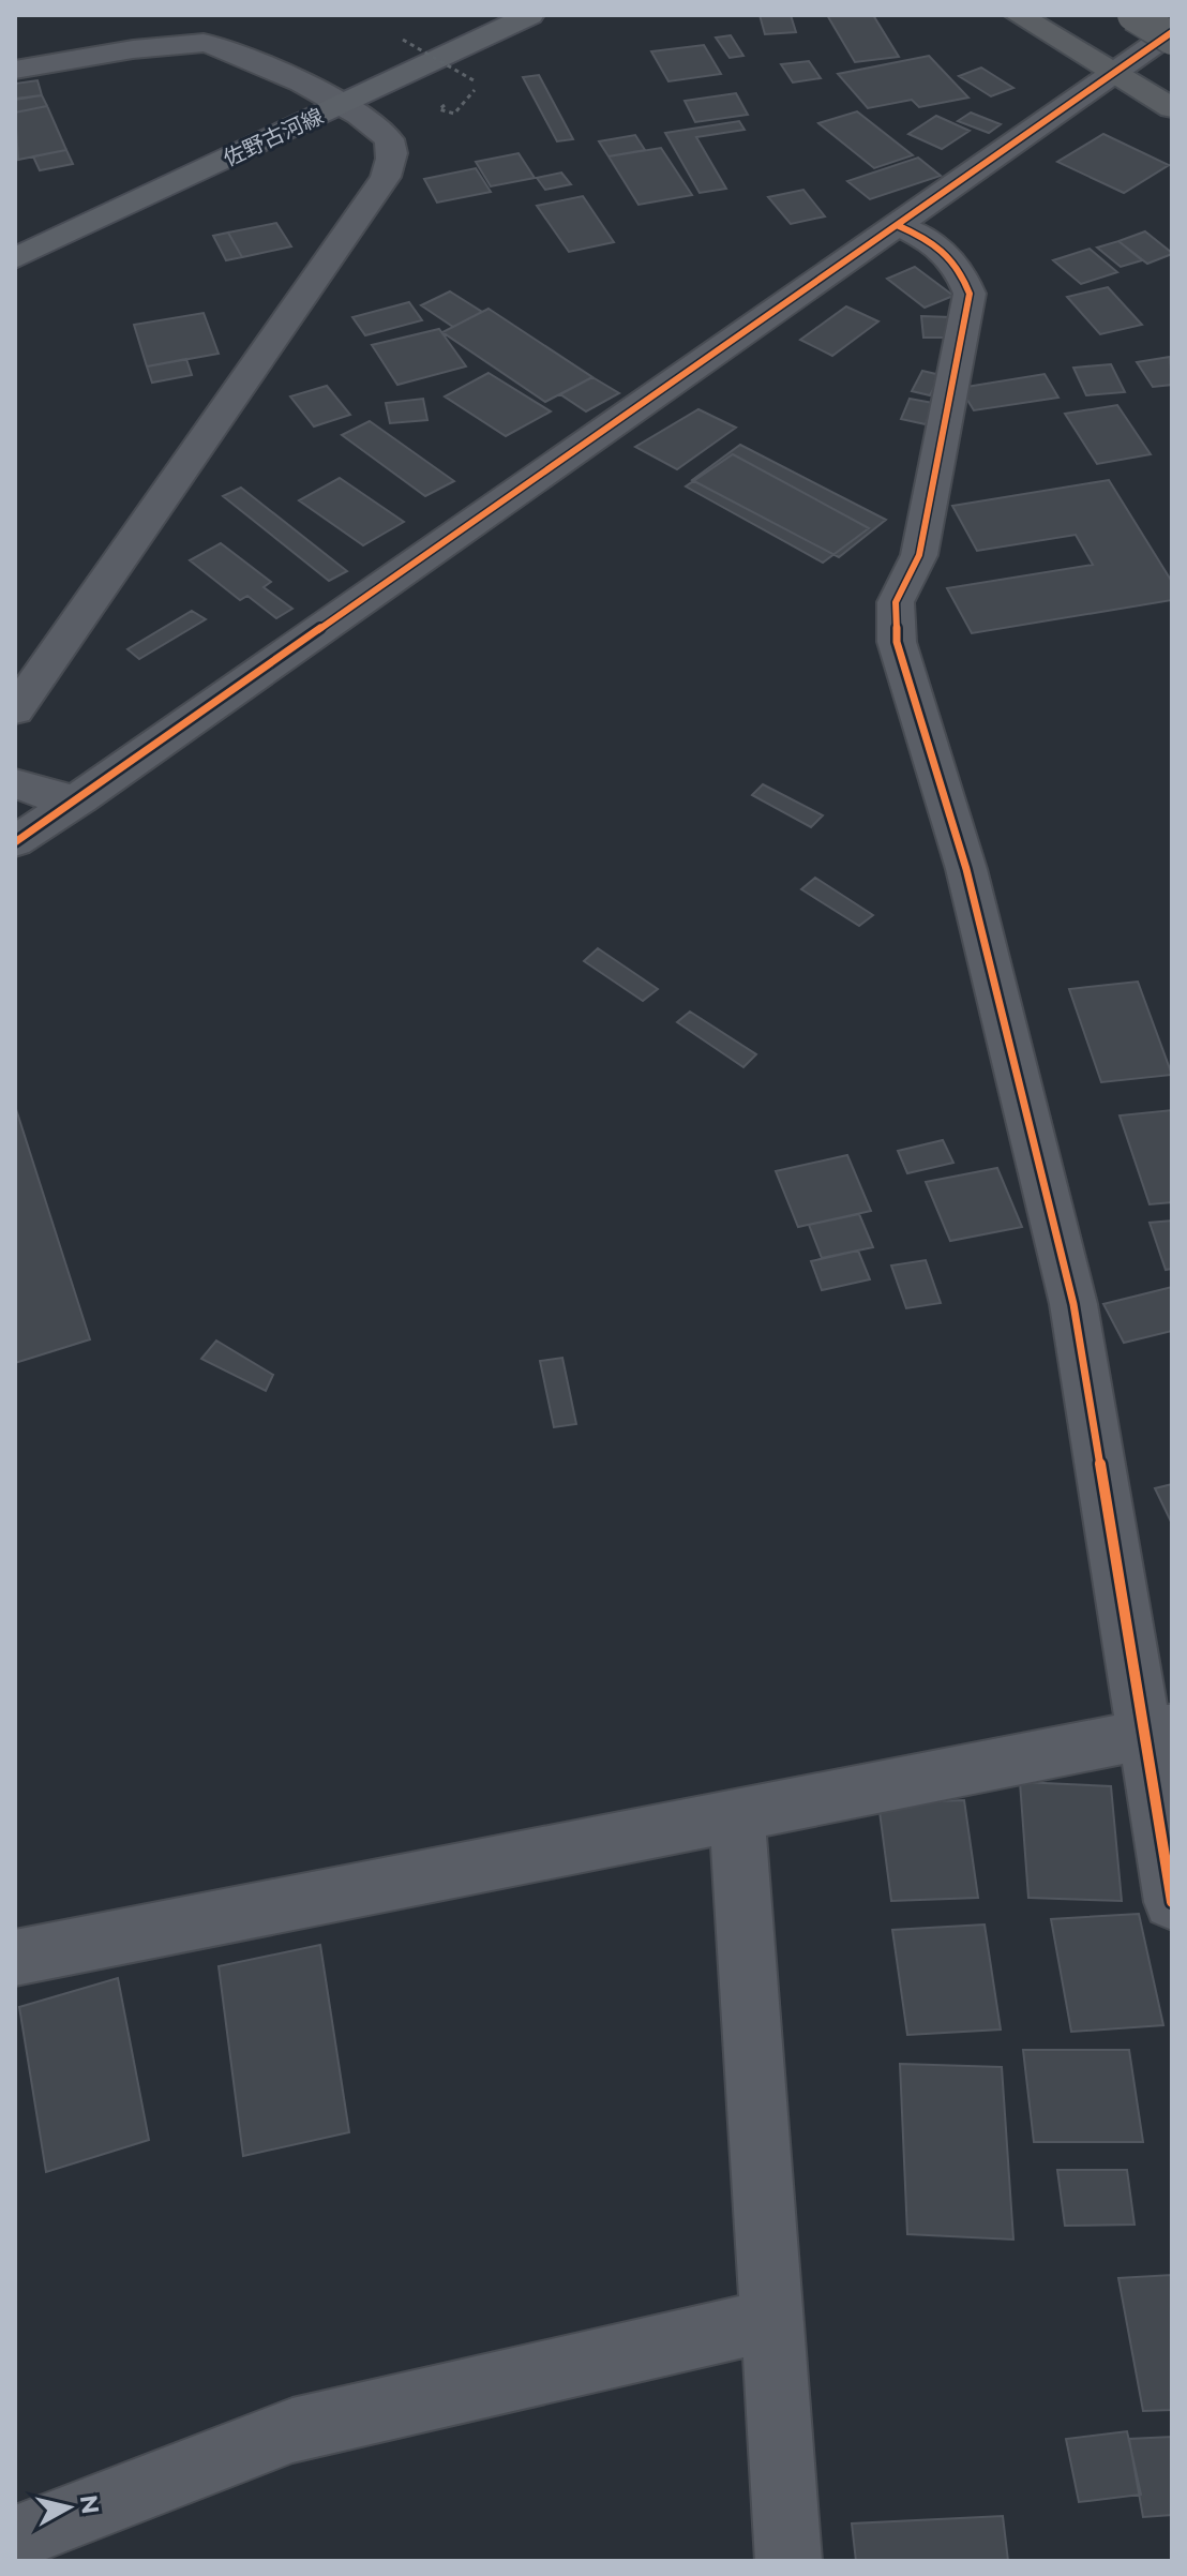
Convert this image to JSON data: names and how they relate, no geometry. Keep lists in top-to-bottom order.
{
  "streets": {
    "main road": ["佐野古河線"]
  },
  "north": "right"
}
